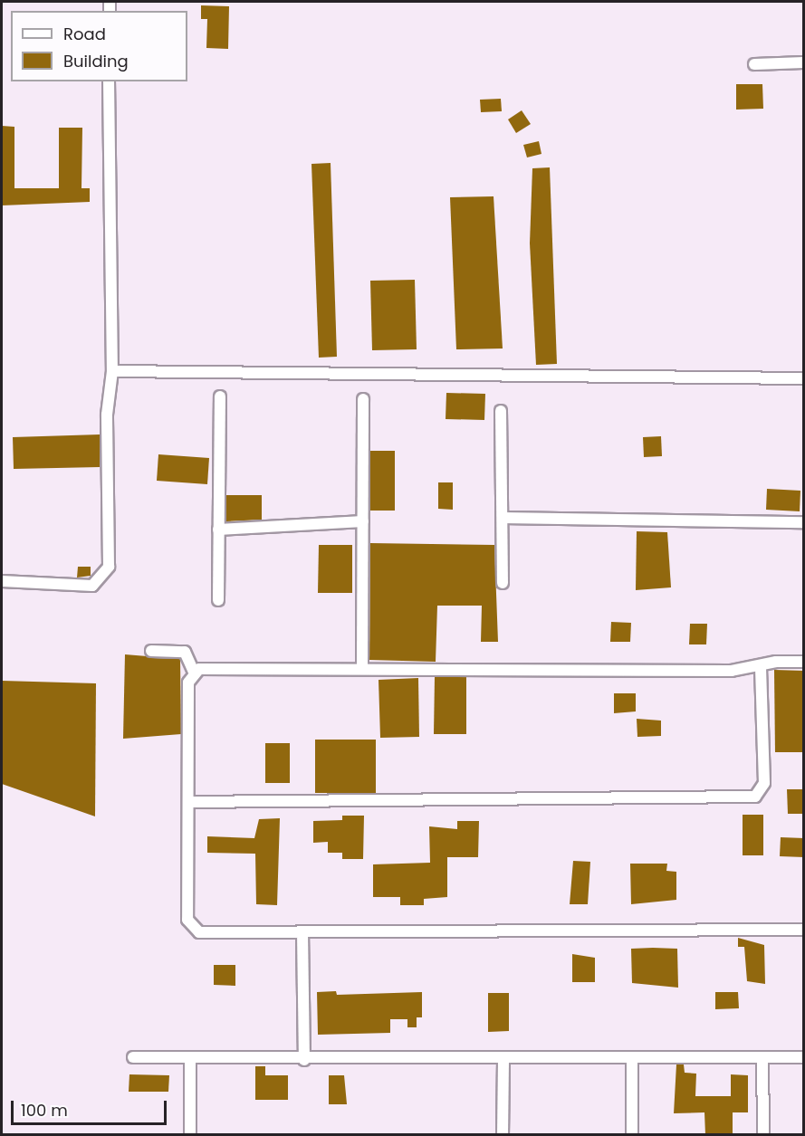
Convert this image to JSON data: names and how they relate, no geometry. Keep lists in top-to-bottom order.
{
  "legend": ["Road", "Building"],
  "scale_bar": "100 m"
}
